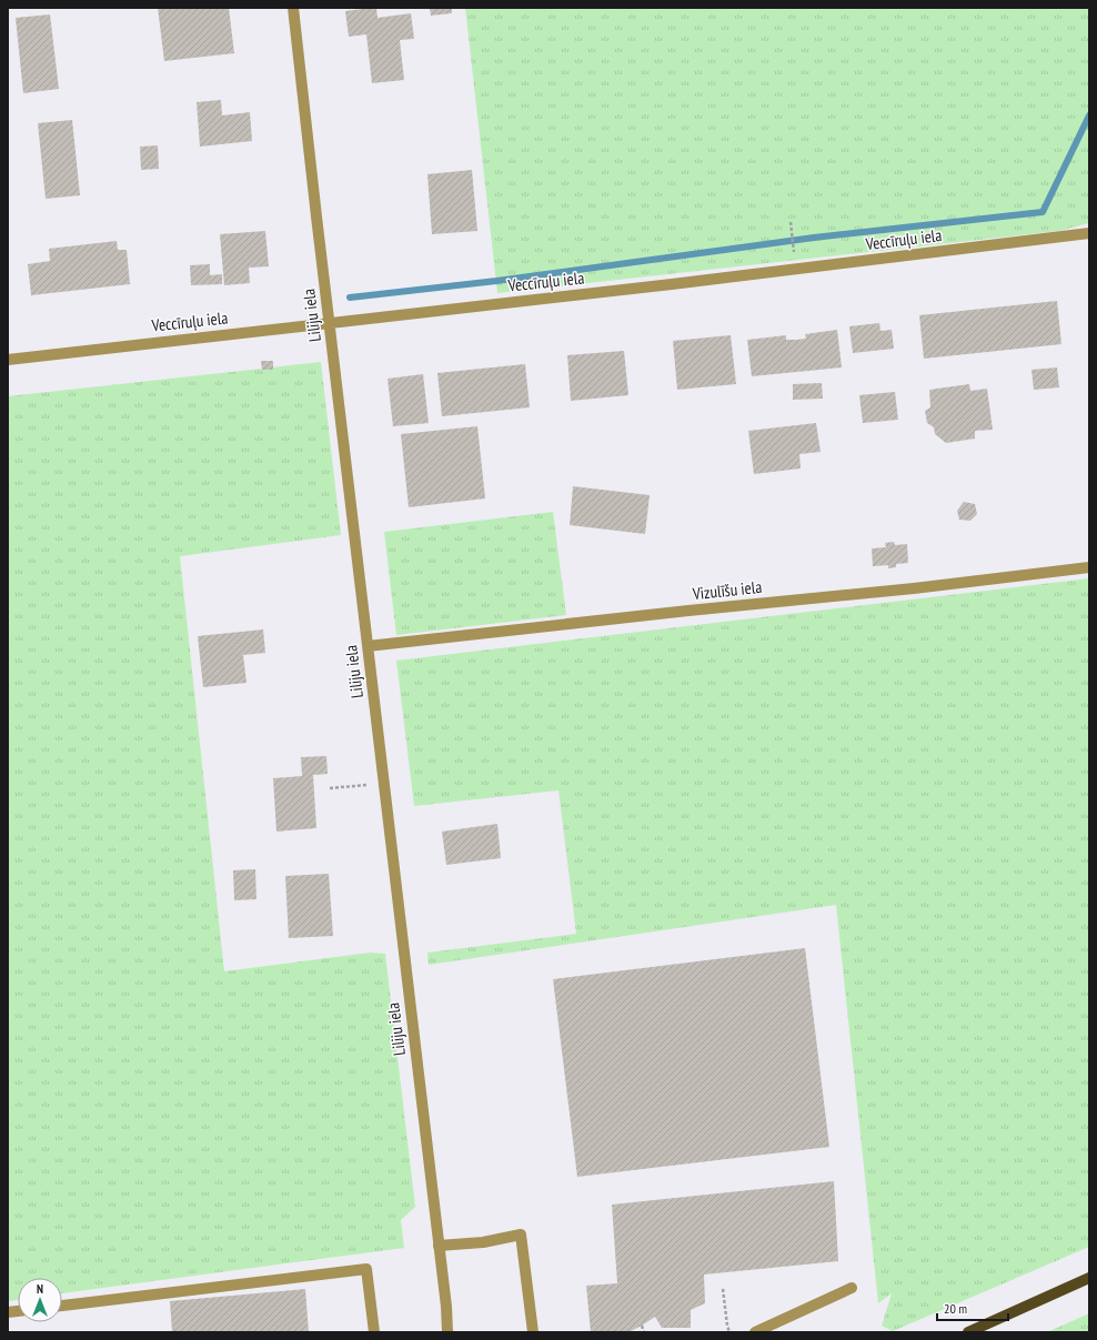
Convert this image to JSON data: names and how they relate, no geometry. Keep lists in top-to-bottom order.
{
  "streets": {
    "street": ["Veccīruļu iela", "Liliju iela", "Vizulīšu iela"]
  },
  "crossings": [
    ["Veccīruļu iela", "Liliju iela"],
    ["Liliju iela", "Vizulīšu iela"]
  ],
  "scale_bar": "20 m",
  "north": "top"
}
